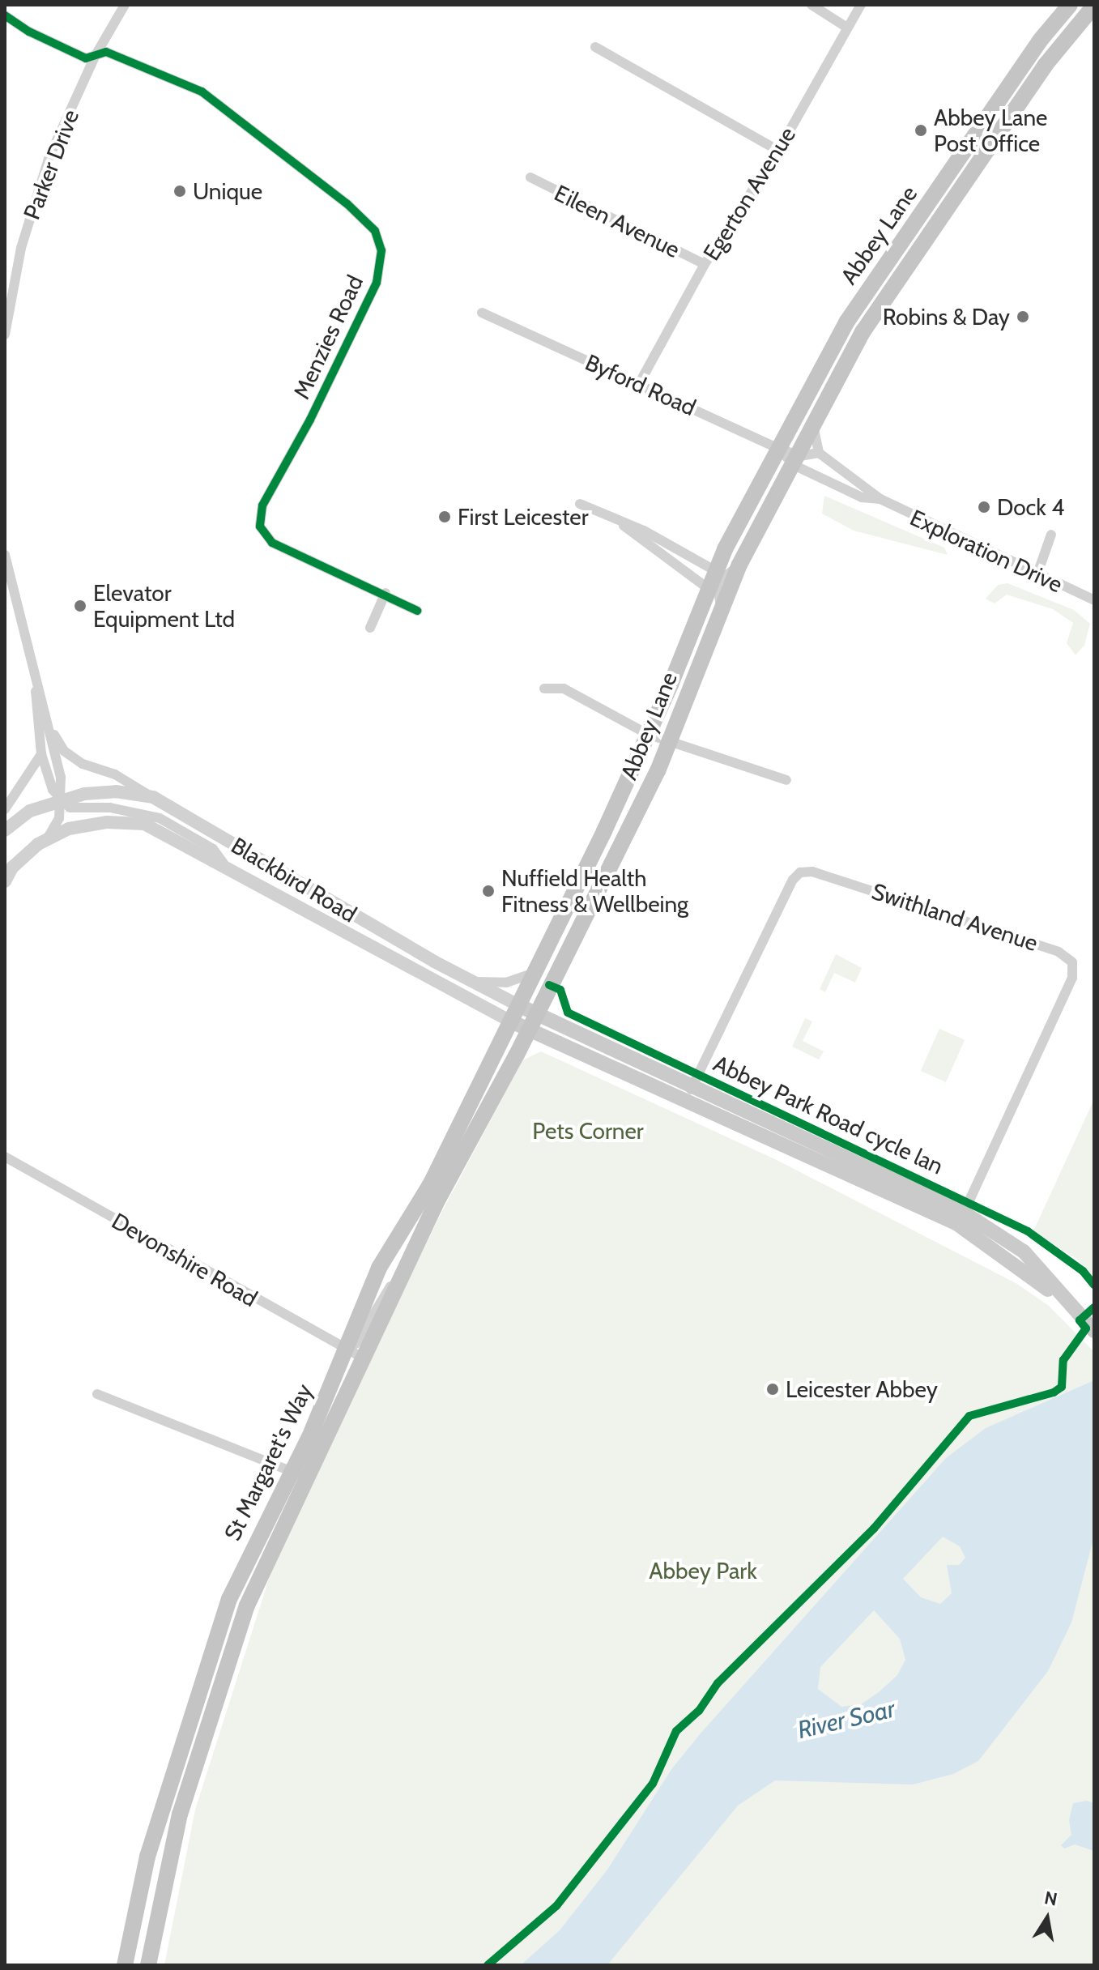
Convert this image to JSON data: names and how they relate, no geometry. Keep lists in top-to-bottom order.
{
  "streets": {
    "main road": ["Abbey Lane", "St Margaret's Way"],
    "street": [
      "Parker Drive",
      "Egerton Avenue",
      "Eileen Avenue",
      "Menzies Road",
      "Byford Road",
      "Exploration Drive",
      "Blackbird Road",
      "Swithland Avenue",
      "Devonshire Road"
    ],
    "cycle path": ["Abbey Park Road cycle lan"]
  },
  "crossings": [
    ["Parker Drive", "Menzies Road"],
    ["Egerton Avenue", "Eileen Avenue"],
    ["Egerton Avenue", "Byford Road"],
    ["Abbey Lane", "Byford Road"],
    ["Abbey Lane", "Exploration Drive"],
    ["Abbey Lane", "Blackbird Road"],
    ["Abbey Lane", "St Margaret's Way"],
    ["Byford Road", "Exploration Drive"],
    ["Blackbird Road", "St Margaret's Way"],
    ["Devonshire Road", "St Margaret's Way"]
  ],
  "water": ["River Soar"],
  "parks": ["Pets Corner", "Abbey Park"],
  "places": [
    "Abbey Lane Post Office",
    "Unique",
    "Robins & Day",
    "Dock 4",
    "First Leicester",
    "Elevator Equipment Ltd",
    "Nuffield Health Fitness & Wellbeing",
    "Leicester Abbey"
  ],
  "north": "top"
}
